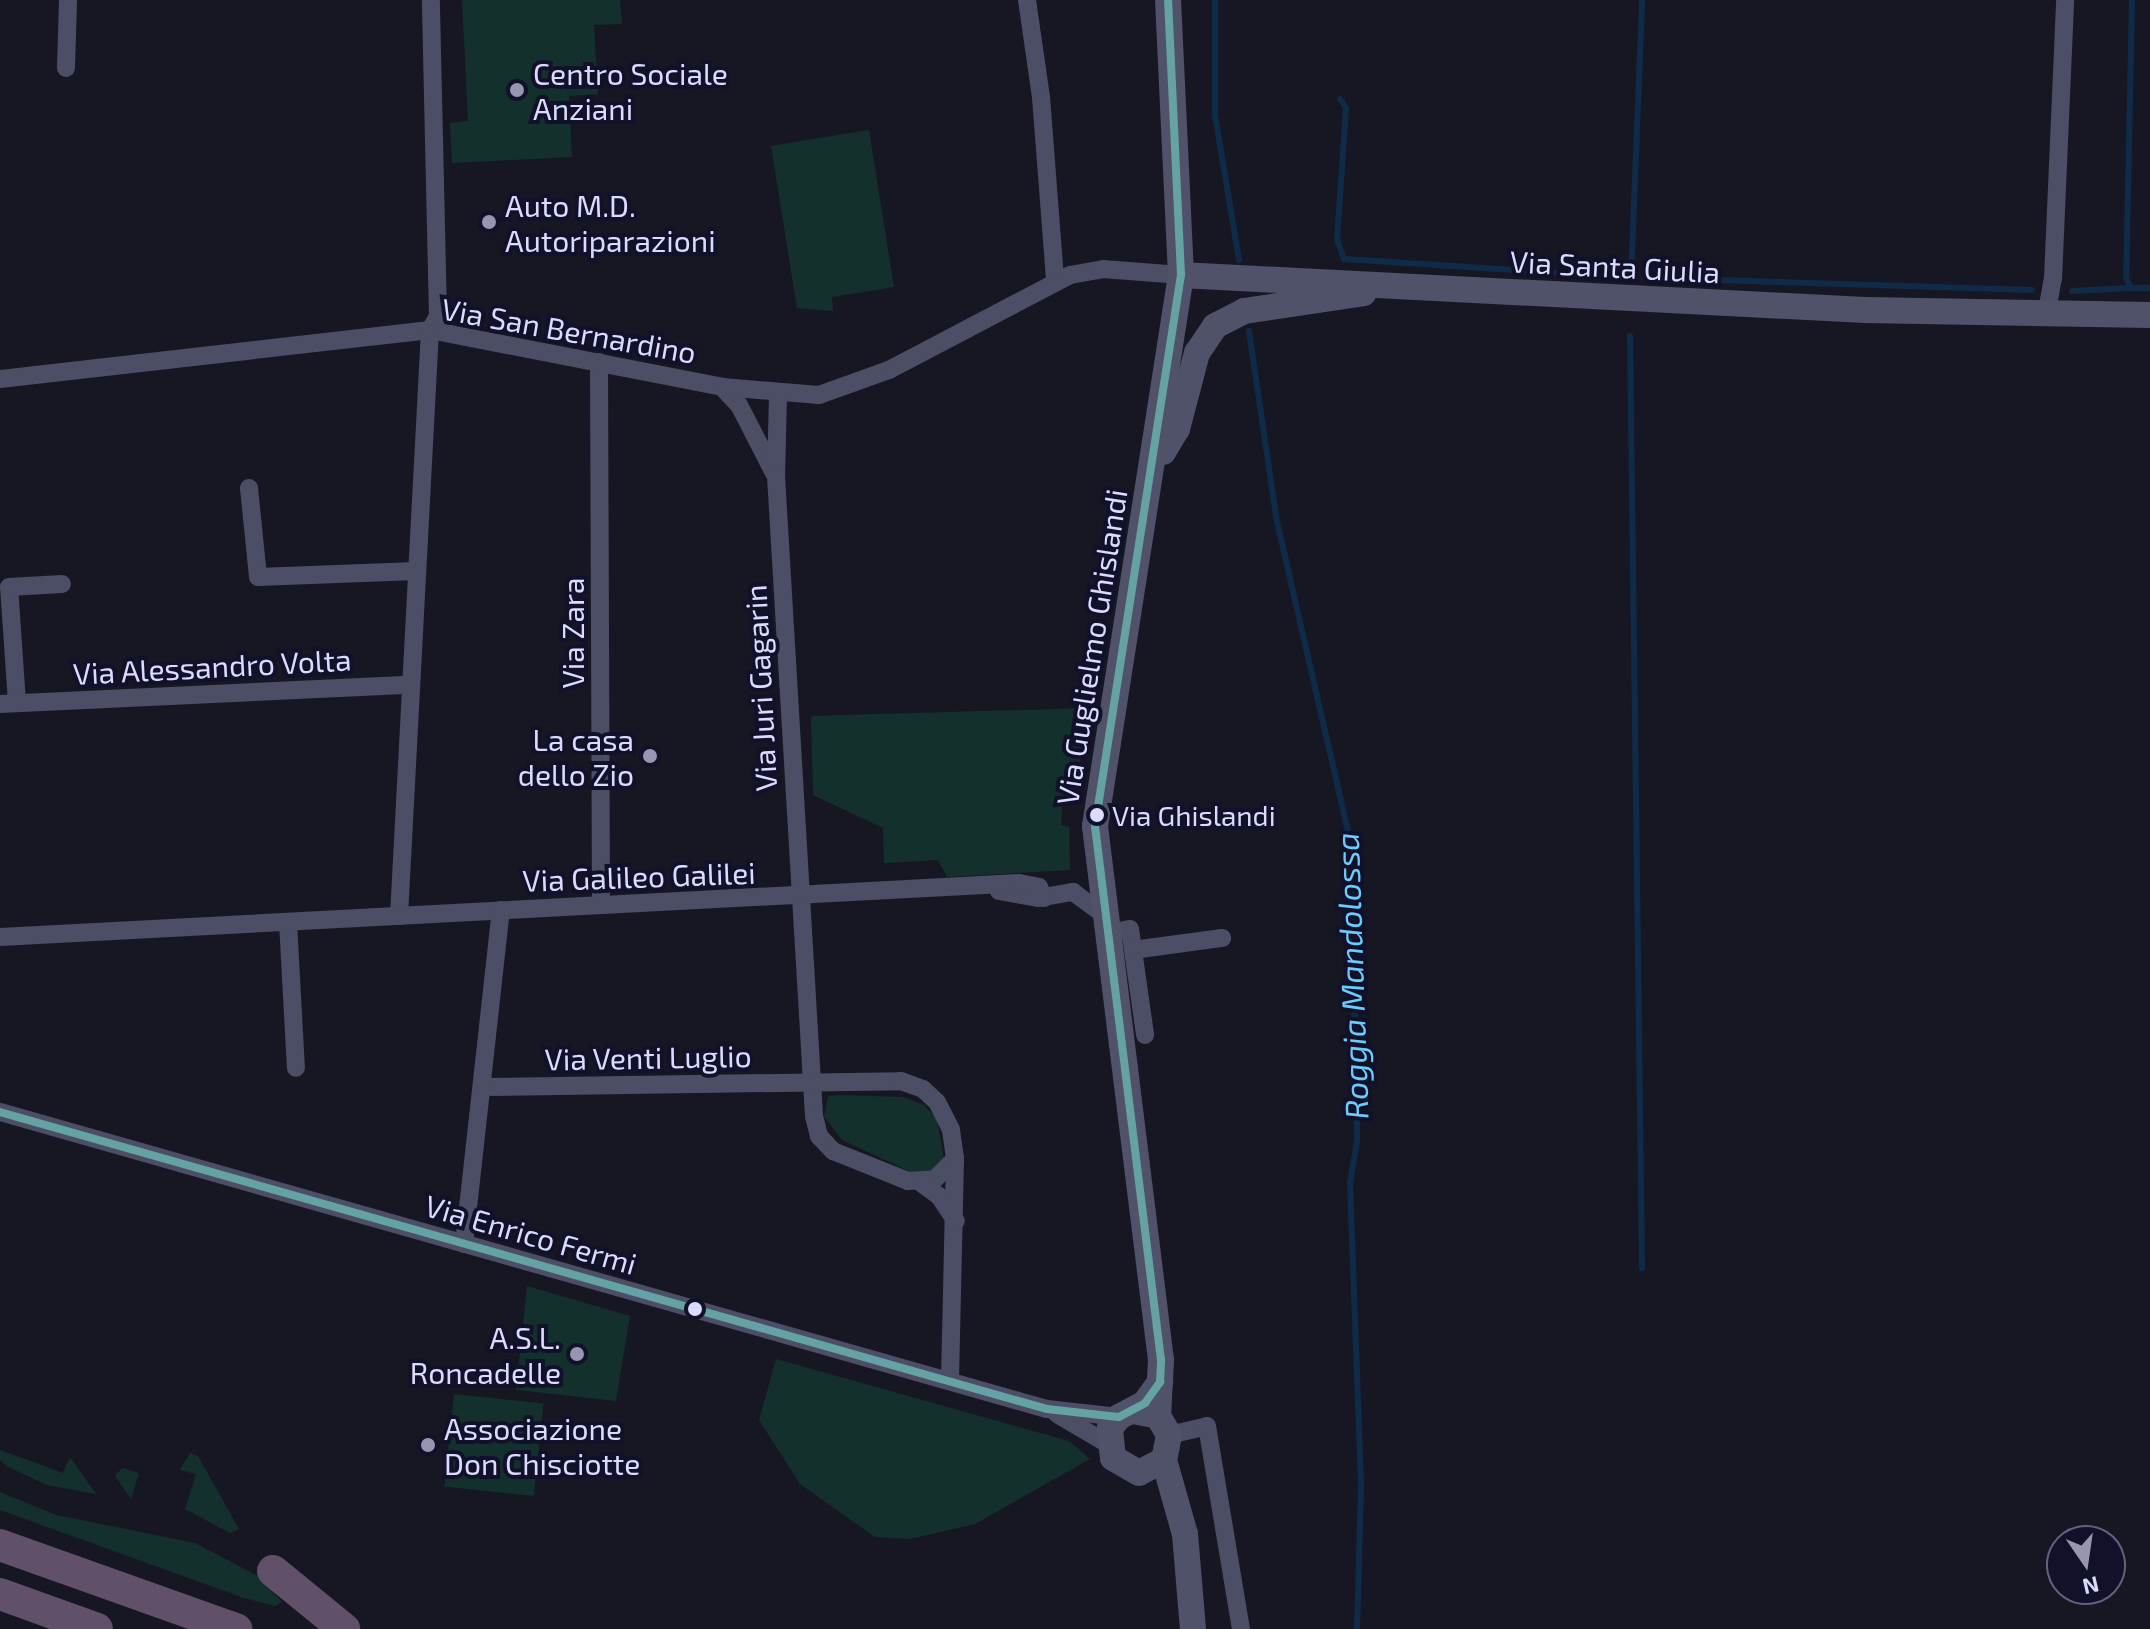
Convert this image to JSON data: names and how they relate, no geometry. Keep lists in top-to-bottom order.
{
  "streets": {
    "street": [
      "Via Santa Giulia",
      "Via San Bernardino",
      "Via Zara",
      "Via Guglielmo Ghislandi",
      "Via Alessandro Volta",
      "Via Juri Gagarin",
      "Via Galileo Galilei",
      "Via Venti Luglio",
      "Via Enrico Fermi"
    ]
  },
  "crossings": [
    ["Via Santa Giulia", "Via San Bernardino"],
    ["Via Santa Giulia", "Via Guglielmo Ghislandi"],
    ["Via San Bernardino", "Via Zara"],
    ["Via San Bernardino", "Via Guglielmo Ghislandi"],
    ["Via San Bernardino", "Via Juri Gagarin"],
    ["Via Zara", "Via Galileo Galilei"],
    ["Via Guglielmo Ghislandi", "Via Galileo Galilei"],
    ["Via Guglielmo Ghislandi", "Via Enrico Fermi"],
    ["Via Juri Gagarin", "Via Galileo Galilei"],
    ["Via Juri Gagarin", "Via Venti Luglio"],
    ["Via Venti Luglio", "Via Enrico Fermi"]
  ],
  "water": ["Roggia Mandolossa"],
  "places": [
    "Centro Sociale Anziani",
    "Auto M.D. Autoriparazioni",
    "La casa dello Zio",
    "Via Ghislandi",
    "A.S.L. Roncadelle",
    "Associazione Don Chisciotte"
  ],
  "north": "bottom"
}
